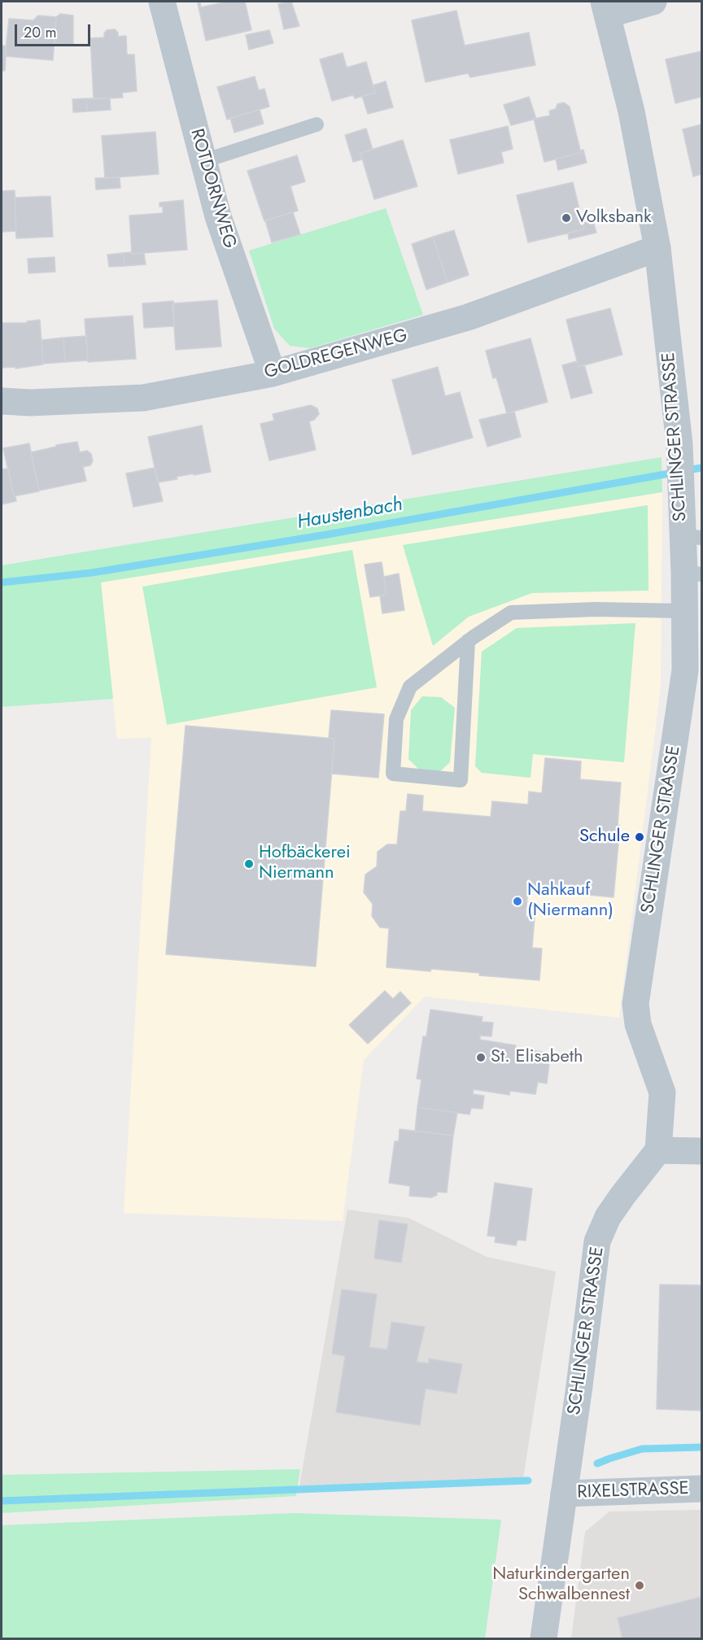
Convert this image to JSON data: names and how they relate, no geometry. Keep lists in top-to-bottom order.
{
  "streets": {
    "street": [
      "ROTDORNWEG",
      "GOLDREGENWEG",
      "SCHLINGER STRASSE",
      "RIXELSTRASSE"
    ]
  },
  "crossings": [
    ["ROTDORNWEG", "GOLDREGENWEG"],
    ["GOLDREGENWEG", "SCHLINGER STRASSE"],
    ["SCHLINGER STRASSE", "RIXELSTRASSE"]
  ],
  "water": ["Haustenbach"],
  "places": [
    "Volksbank",
    "Schule",
    "Hofbäckerei Niermann",
    "Nahkauf (Niermann)",
    "St. Elisabeth",
    "Naturkindergarten Schwalbennest"
  ],
  "scale_bar": "20 m"
}
